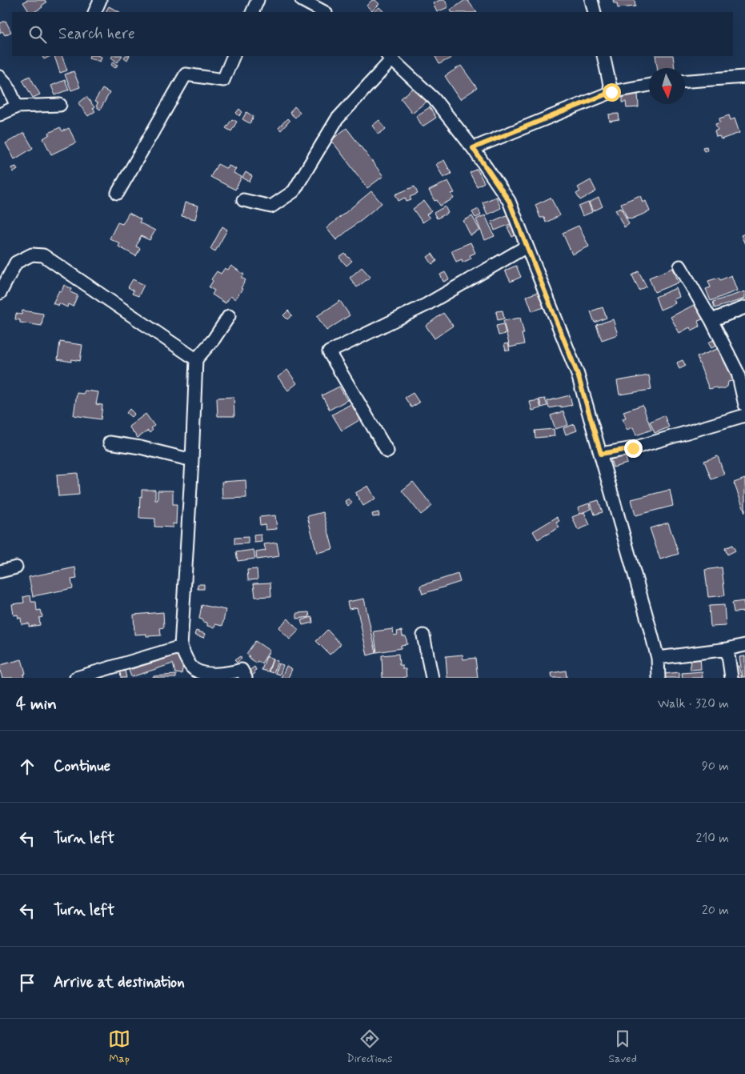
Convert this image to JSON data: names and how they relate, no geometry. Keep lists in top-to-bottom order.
{
  "north": "bottom",
  "page": {
    "search": "Search here",
    "heading": ["4 min", "Walk · 320 m"],
    "list": [
      ["Continue", "90 m"],
      ["Turn left", "210 m"],
      ["Turn left", "20 m"],
      "Arrive at destination"
    ],
    "nav": ["Map", "Directions", "Saved"]
  }
}
